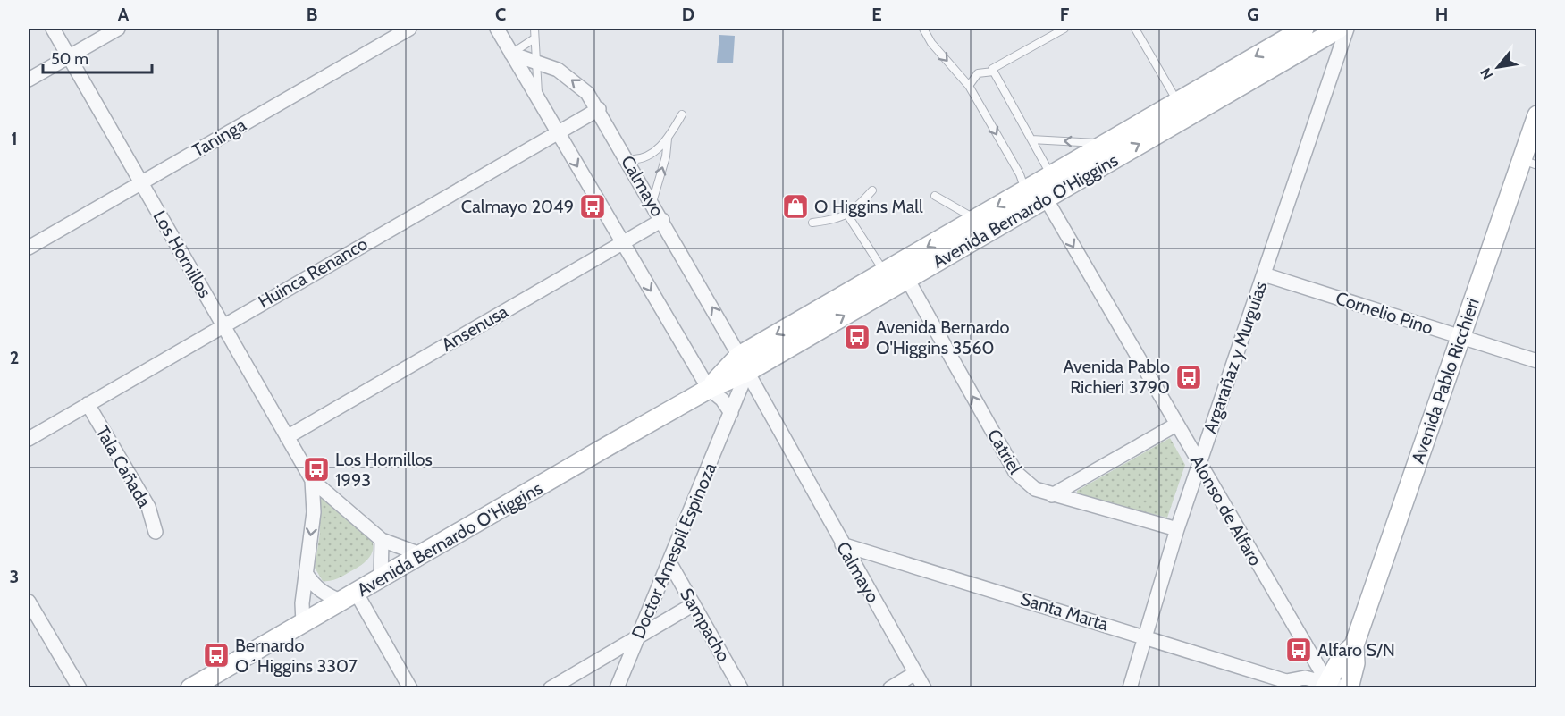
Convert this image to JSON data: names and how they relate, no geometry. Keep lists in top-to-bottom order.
{
  "streets": {
    "main road": ["Avenida Bernardo O'Higgins", "Avenida Pablo Ricchieri"],
    "street": [
      "Taninga",
      "Calmayo",
      "Los Hornillos",
      "Huinca Renanco",
      "Cornelio Pino",
      "Ansenusa",
      "Argarañaz y Murguías",
      "Catriel",
      "Tala Cañada",
      "Alonso de Alfaro",
      "Doctor Amespil Espinoza",
      "Santa Marta",
      "Sampacho"
    ]
  },
  "crossings": [
    ["Taninga", "Los Hornillos"],
    ["Calmayo", "Avenida Bernardo O'Higgins"],
    ["Calmayo", "Huinca Renanco"],
    ["Calmayo", "Ansenusa"],
    ["Calmayo", "Doctor Amespil Espinoza"],
    ["Calmayo", "Santa Marta"],
    ["Avenida Bernardo O'Higgins", "Los Hornillos"],
    ["Avenida Bernardo O'Higgins", "Catriel"],
    ["Avenida Bernardo O'Higgins", "Alonso de Alfaro"],
    ["Avenida Bernardo O'Higgins", "Doctor Amespil Espinoza"],
    ["Los Hornillos", "Huinca Renanco"],
    ["Los Hornillos", "Ansenusa"],
    ["Huinca Renanco", "Tala Cañada"],
    ["Cornelio Pino", "Argarañaz y Murguías"],
    ["Cornelio Pino", "Avenida Pablo Ricchieri"],
    ["Argarañaz y Murguías", "Catriel"],
    ["Argarañaz y Murguías", "Alonso de Alfaro"],
    ["Argarañaz y Murguías", "Santa Marta"],
    ["Avenida Pablo Ricchieri", "Alonso de Alfaro"],
    ["Avenida Pablo Ricchieri", "Santa Marta"],
    ["Alonso de Alfaro", "Santa Marta"],
    ["Doctor Amespil Espinoza", "Sampacho"]
  ],
  "one_way": ["Catriel", "Alonso de Alfaro"],
  "places": {
    "bus stop": [
      "Calmayo 2049",
      "Avenida Bernardo O'Higgins 3560",
      "Avenida Pablo Richieri 3790",
      "Los Hornillos 1993",
      "Alfaro S/N",
      "Bernardo O´Higgins 3307"
    ],
    "shop": ["O Higgins Mall"]
  },
  "scale_bar": "50 m",
  "north": "bottom left",
  "grid": {
    "columns": [
      "A",
      "B",
      "C",
      "D",
      "E",
      "F",
      "G",
      "H"
    ],
    "rows": ["1", "2", "3"]
  }
}
